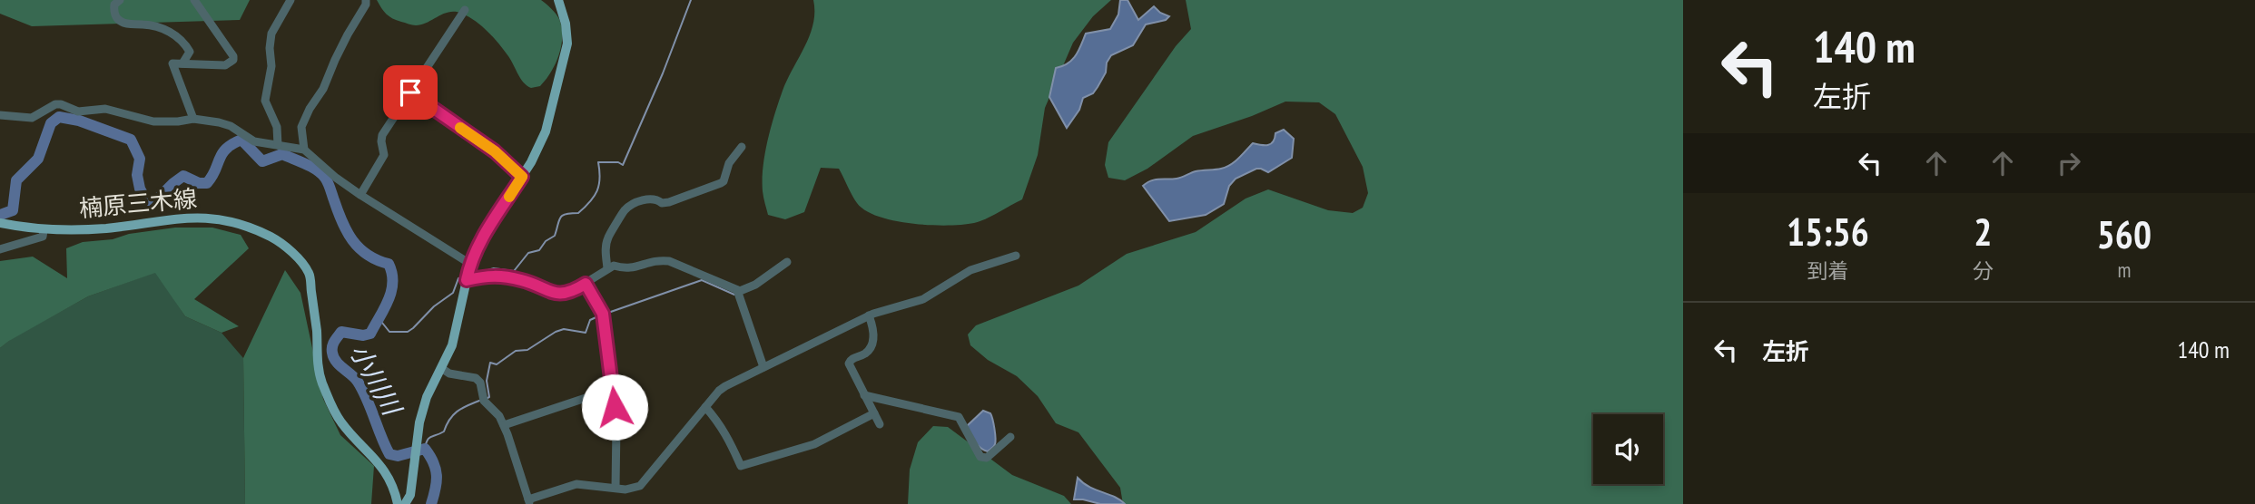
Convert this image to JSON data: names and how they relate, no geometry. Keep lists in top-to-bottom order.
{
  "streets": {
    "main road": ["楠原三木線"]
  },
  "water": ["小川川"],
  "page": {
    "turn": ["140 m", "左折"],
    "eta": [
      "15:56",
      "到着",
      "2",
      "分",
      "560",
      "m"
    ],
    "list": [
      {
        "name": "左折",
        "value": "140 m"
      }
    ]
  }
}
